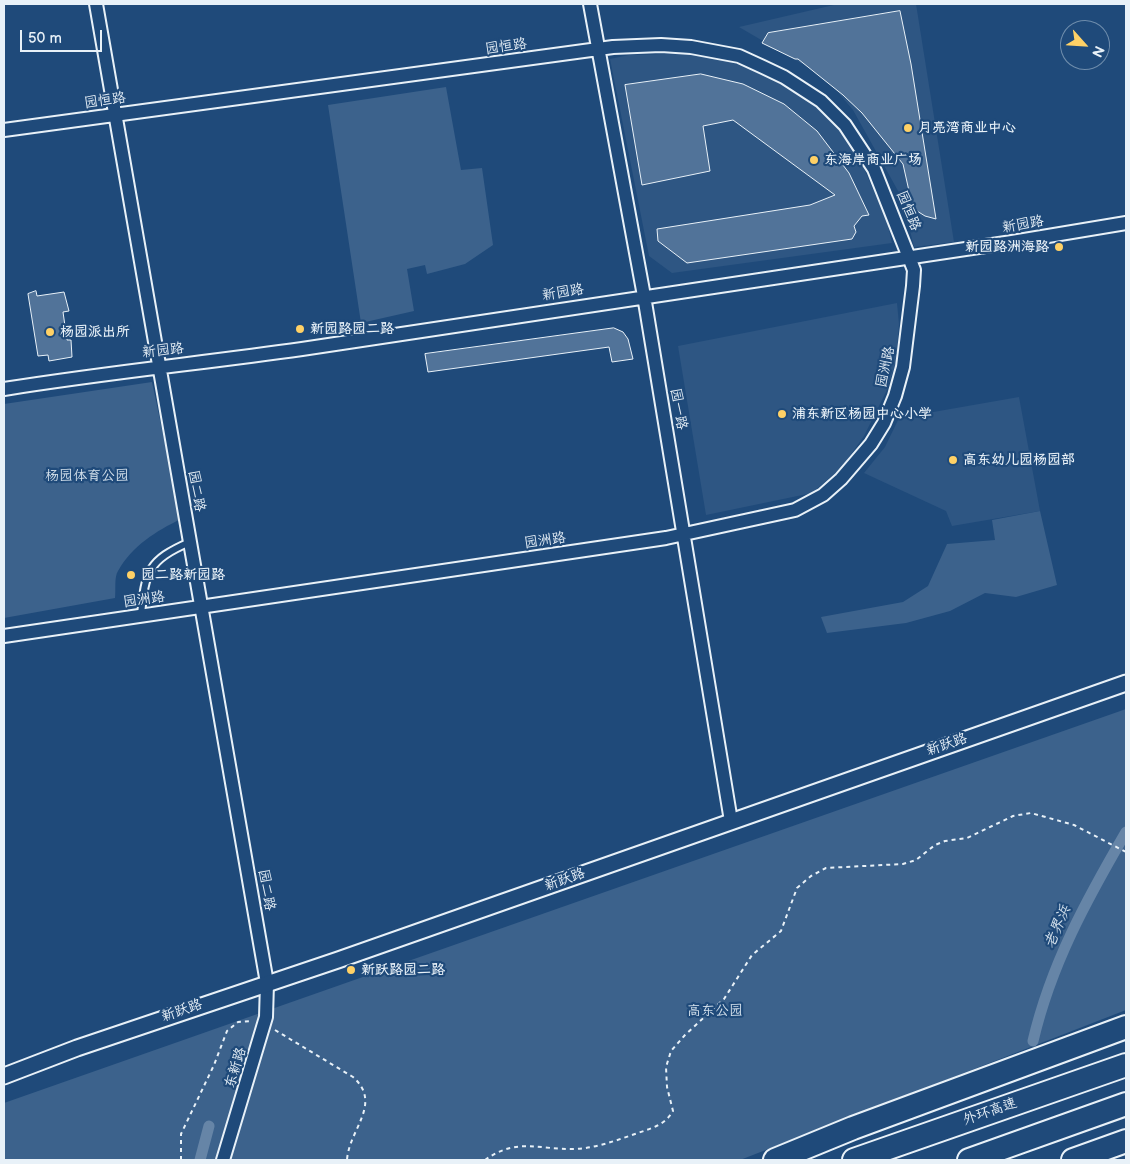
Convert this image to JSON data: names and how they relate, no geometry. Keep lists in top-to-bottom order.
{
  "streets": {
    "highway": ["外环高速"],
    "street": [
      "园恒路",
      "新园路",
      "园洲路",
      "园一路",
      "园二路",
      "新跃路",
      "东新路"
    ]
  },
  "crossings": [
    ["园恒路", "新园路"],
    ["园恒路", "园洲路"],
    ["园恒路", "园一路"],
    ["园恒路", "园二路"],
    ["新园路", "园洲路"],
    ["新园路", "园一路"],
    ["新园路", "园二路"],
    ["园洲路", "园一路"],
    ["园洲路", "园二路"],
    ["园一路", "新跃路"],
    ["园二路", "新跃路"],
    ["园二路", "东新路"],
    ["新跃路", "东新路"]
  ],
  "water": ["老界浜"],
  "parks": ["杨园体育公园", "高东公园"],
  "places": [
    "月亮湾商业中心",
    "东海岸商业广场",
    "新园路洲海路",
    "新园路园二路",
    "杨园派出所",
    "浦东新区杨园中心小学",
    "高东幼儿园杨园部",
    "园二路新园路",
    "新跃路园二路"
  ],
  "scale_bar": "50 m",
  "north": "bottom right"
}
